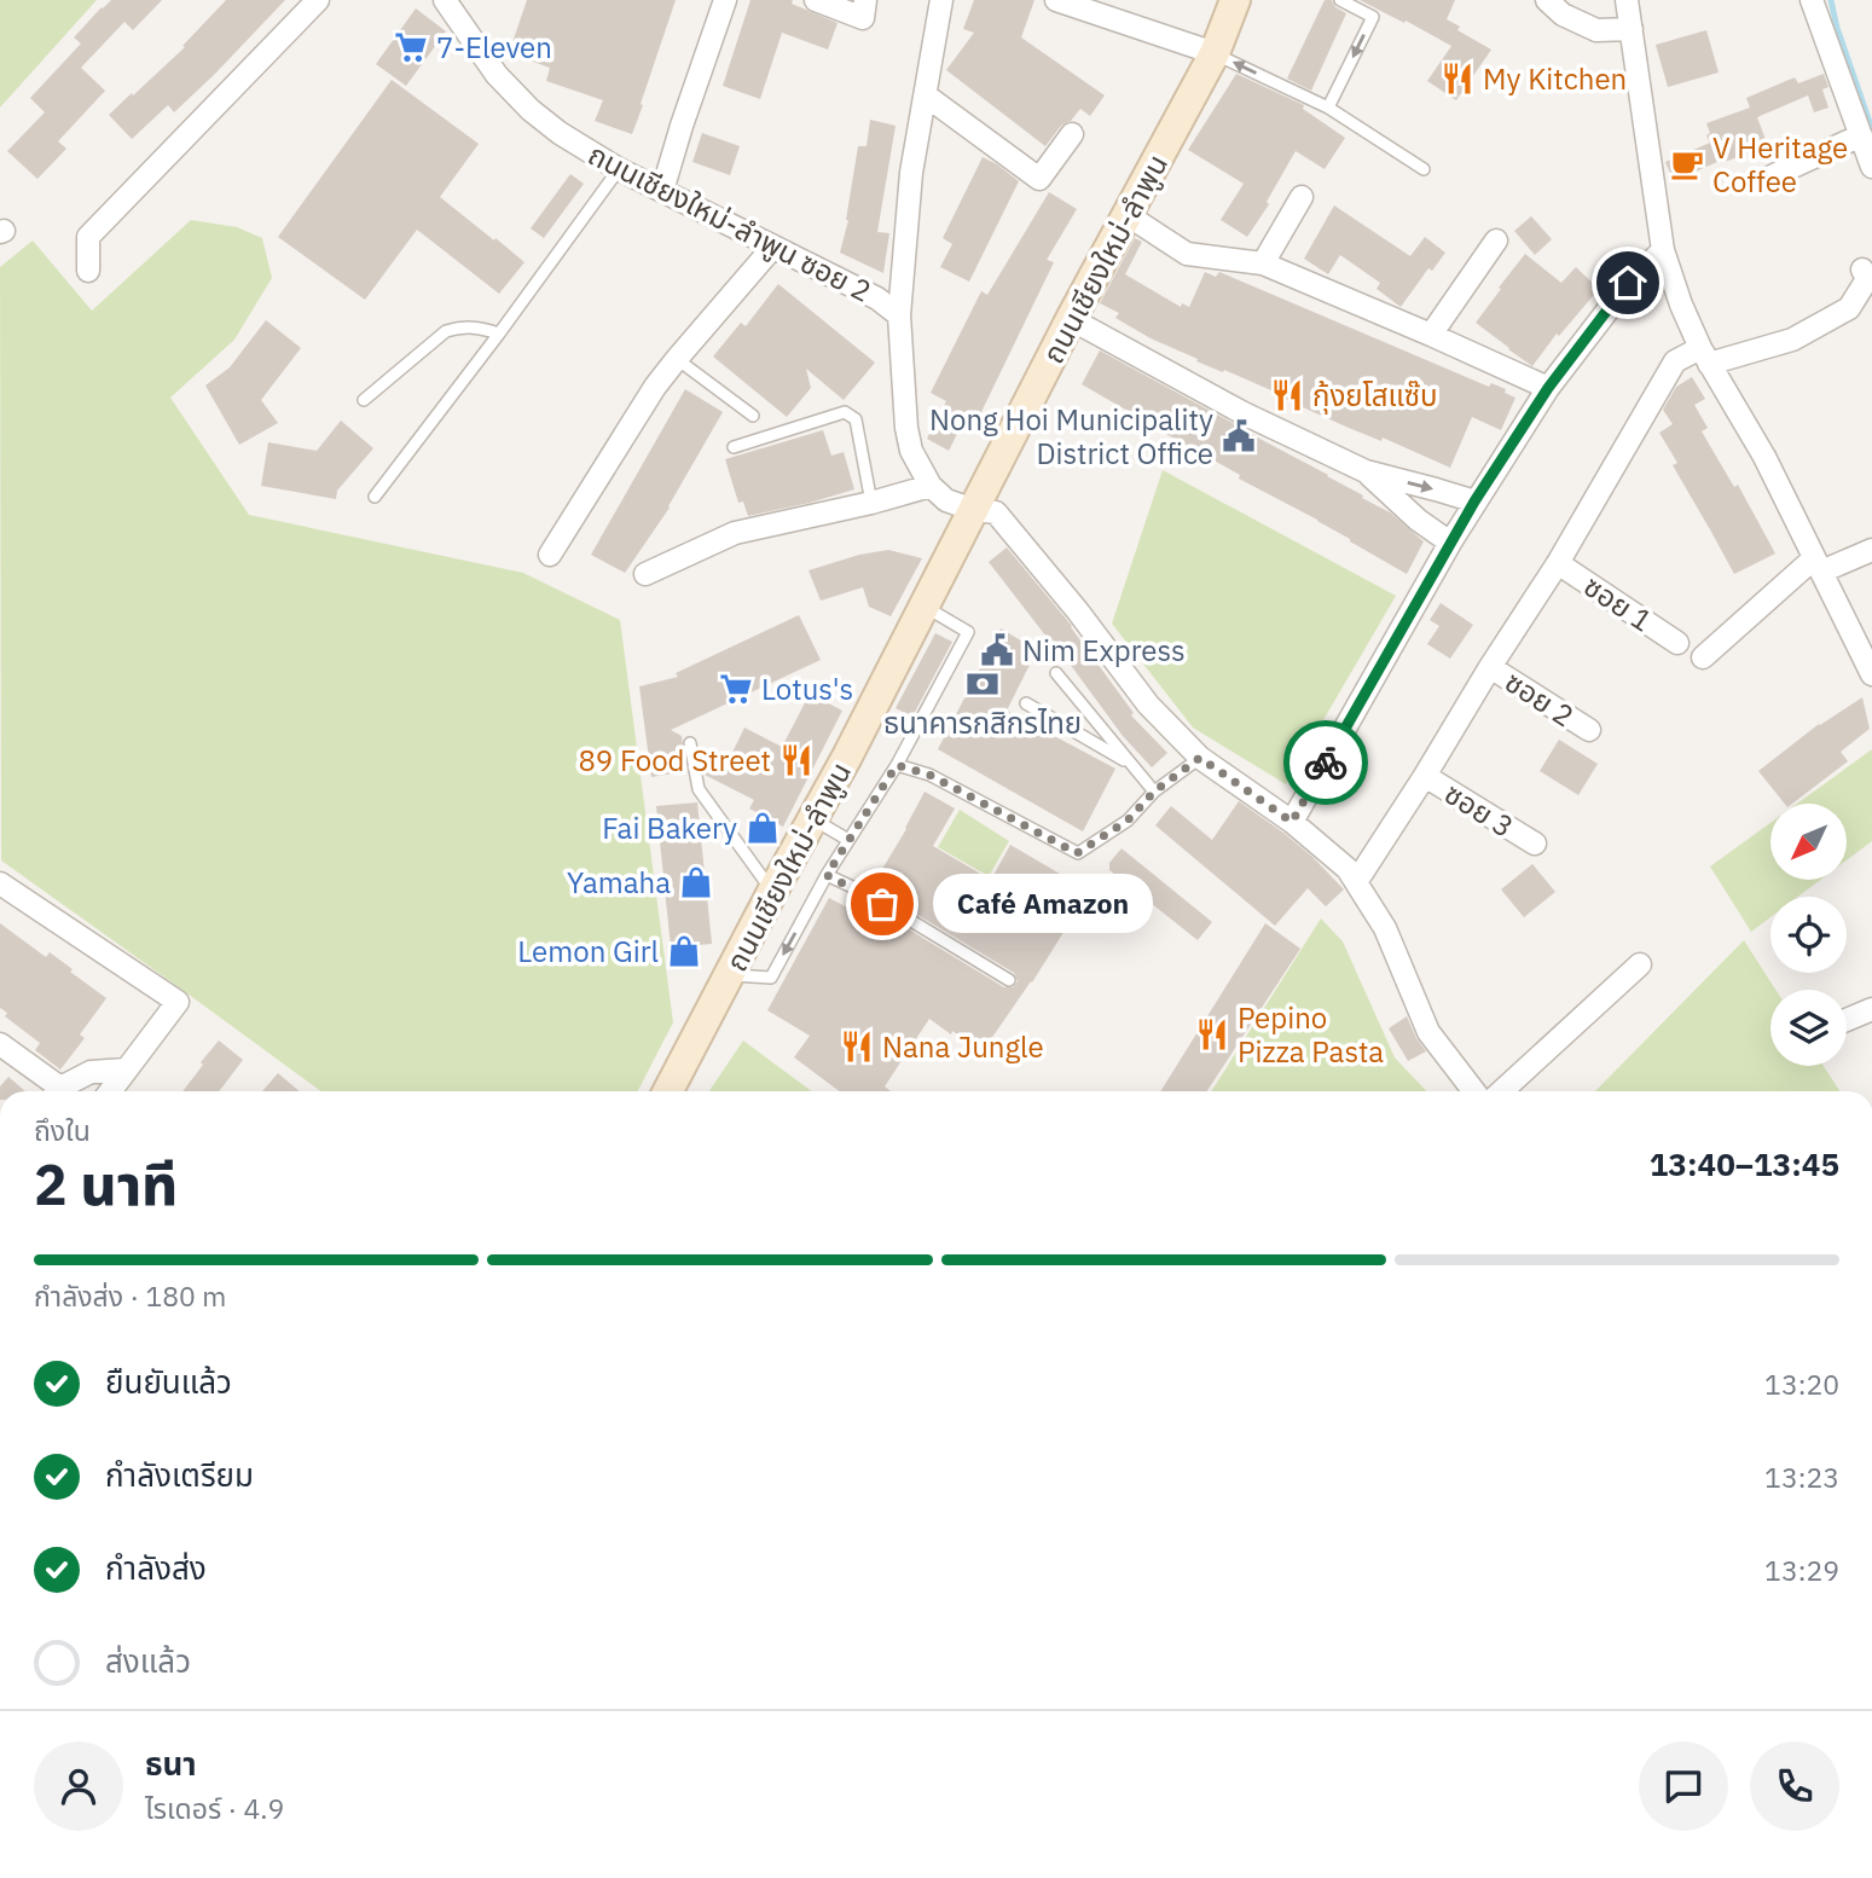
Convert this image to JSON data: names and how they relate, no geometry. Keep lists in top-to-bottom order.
{
  "streets": {
    "main road": ["ถนนเชียงใหม่-ลำพูน"],
    "street": [
      "ถนนเชียงใหม่-ลำพูน ซอย 2",
      "ซอย 1",
      "ซอย 2",
      "ซอย 3"
    ]
  },
  "places": {
    "supermarket": ["7-Eleven", "Lotus's"],
    "restaurant": [
      "My Kitchen",
      "กุ้งยโสแซ๊บ",
      "89 Food Street",
      "Pepino Pizza Pasta",
      "Nana Jungle"
    ],
    "cafe": ["V Heritage Coffee"],
    "public building": ["Nong Hoi Municipality District Office", "Nim Express"],
    "bank": ["ธนาคารกสิกรไทย"],
    "shop": ["Fai Bakery", "Yamaha", "Lemon Girl"],
    "other": ["Café Amazon"]
  },
  "north": "bottom left",
  "page": {
    "bubble": "Café Amazon",
    "heading": ["2 นาที", "ถึงใน", "13:40–13:45"],
    "panel": ["ธนา", "ไรเดอร์ · 4.9"],
    "bar": "กำลังส่ง · 180 m",
    "list": [
      ["ยืนยันแล้ว", "13:20"],
      ["กำลังเตรียม", "13:23"],
      ["กำลังส่ง", "13:29"],
      "ส่งแล้ว"
    ]
  }
}
